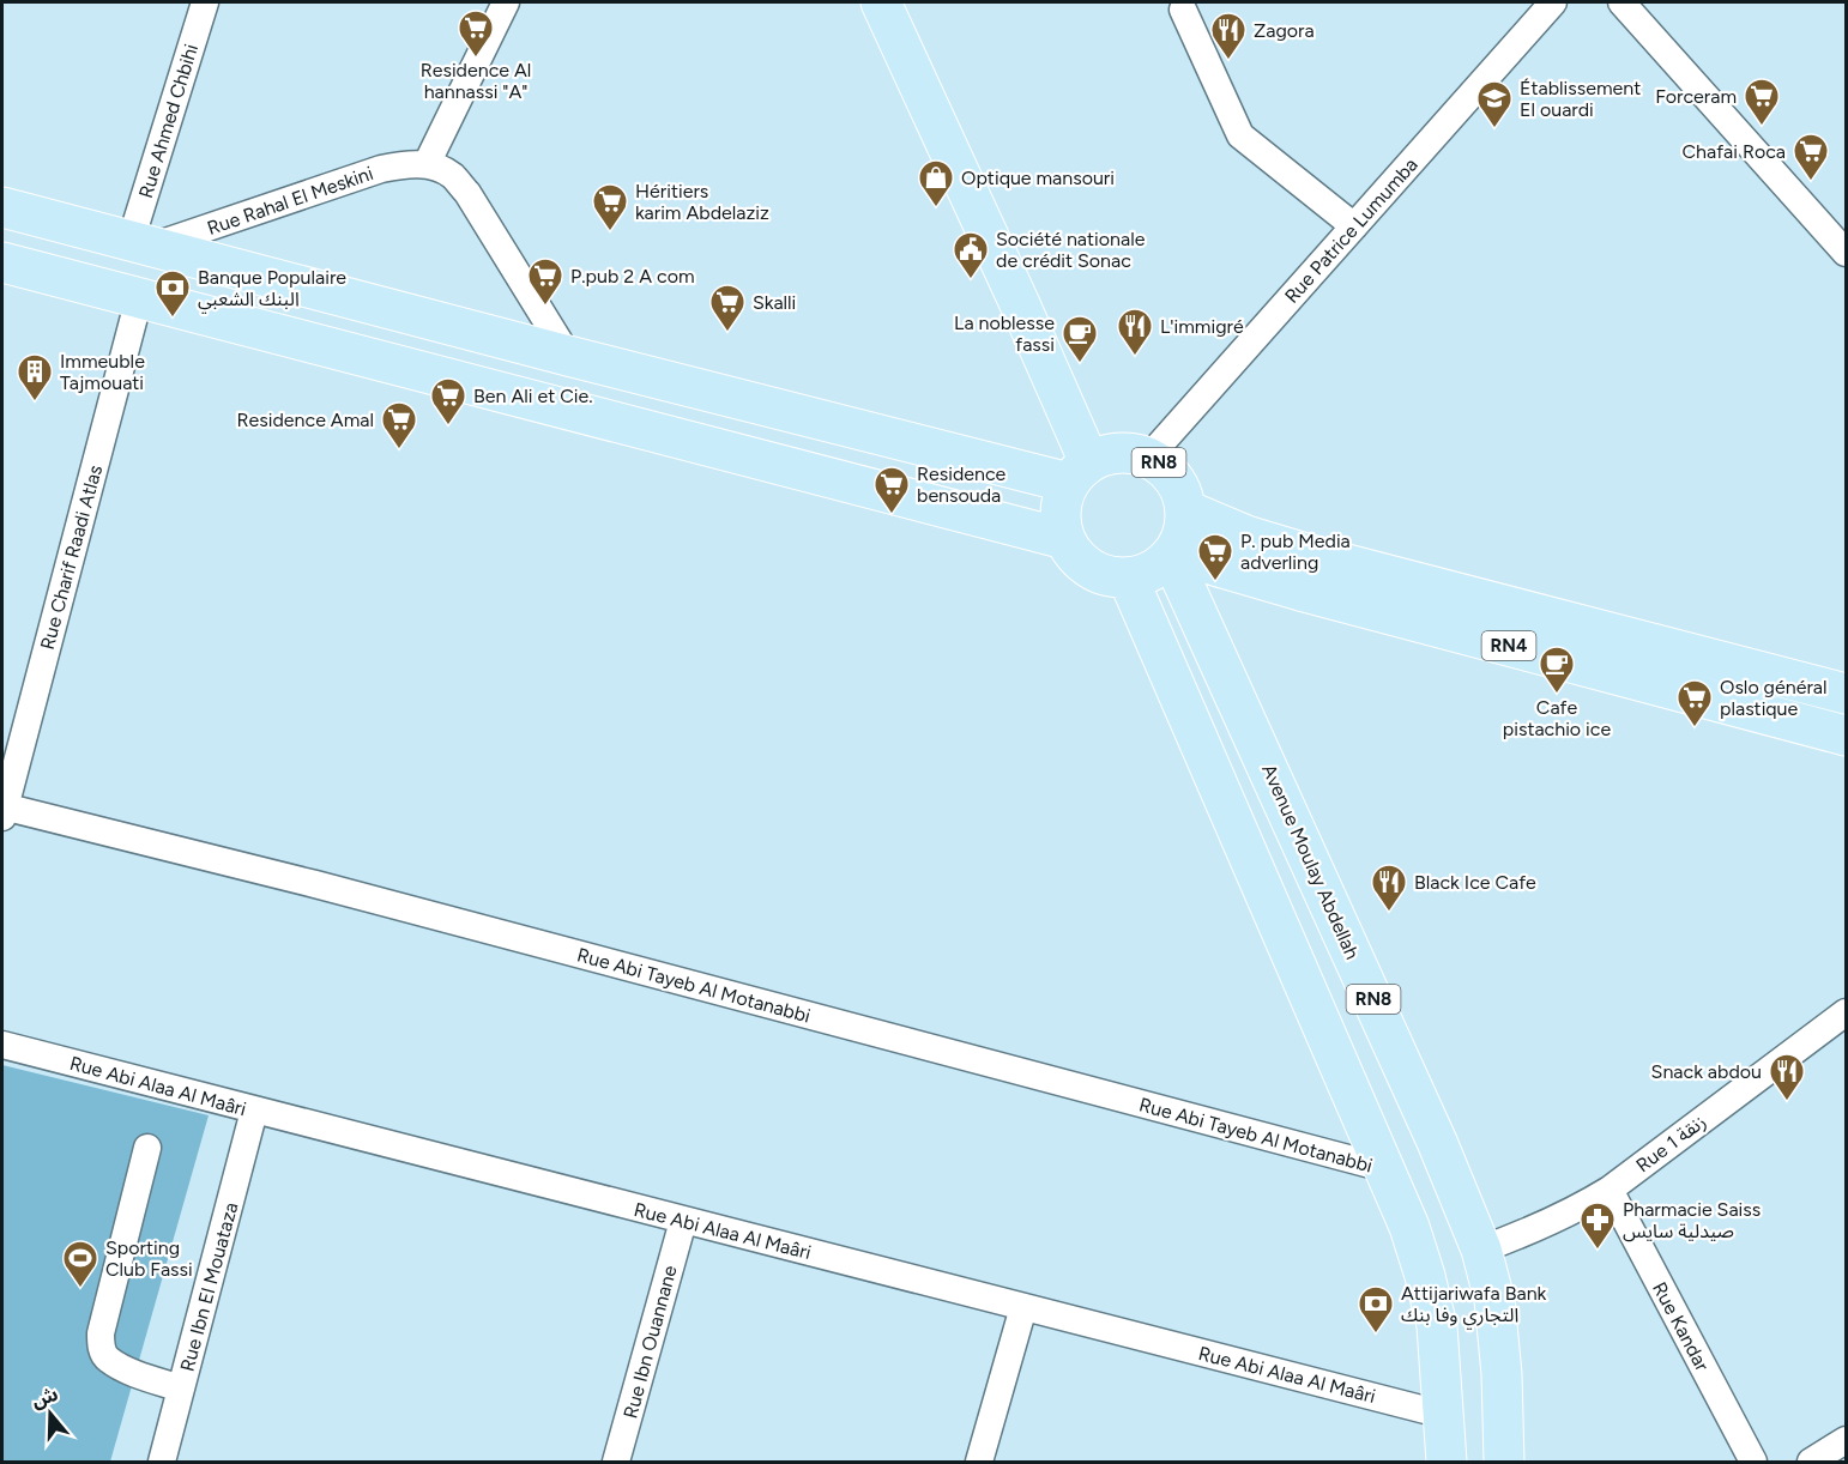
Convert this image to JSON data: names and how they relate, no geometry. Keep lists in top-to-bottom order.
{
  "streets": {
    "main road": ["RN8", "RN4", "Avenue Moulay Abdellah"],
    "street": [
      "Rue Ahmed Chbihi",
      "Rue Rahal El Meskini",
      "Rue Patrice Lumumba",
      "Rue Charif Raadi Atlas",
      "Rue Abi Tayeb Al Motanabbi",
      "Rue Abi Alaa Al Maâri",
      "Rue 1 زنقة",
      "Rue Ibn El Mouataza",
      "Rue Kandar",
      "Rue Ibn Ouannane"
    ]
  },
  "crossings": [
    ["Rue Ahmed Chbihi", "Rue Rahal El Meskini"],
    ["Rue Patrice Lumumba", "RN8"],
    ["Rue Patrice Lumumba", "RN4"],
    ["Rue Patrice Lumumba", "Avenue Moulay Abdellah"],
    ["RN8", "RN4"],
    ["RN8", "Avenue Moulay Abdellah"],
    ["RN8", "Rue Abi Tayeb Al Motanabbi"],
    ["RN8", "Rue Abi Alaa Al Maâri"],
    ["Rue Charif Raadi Atlas", "Rue Abi Tayeb Al Motanabbi"],
    ["RN4", "Avenue Moulay Abdellah"],
    ["Avenue Moulay Abdellah", "Rue 1 زنقة"],
    ["Rue Abi Alaa Al Maâri", "Rue Ibn El Mouataza"],
    ["Rue Abi Alaa Al Maâri", "Rue Ibn Ouannane"],
    ["Rue 1 زنقة", "Rue Kandar"]
  ],
  "places": {
    "supermarket": [
      "Residence Al hannassi \"A\"",
      "Forceram",
      "Chafai Roca",
      "Héritiers karim Abdelaziz",
      "P.pub 2 A com",
      "Skalli",
      "Ben Ali et Cie.",
      "Residence Amal",
      "Residence bensouda",
      "P. pub Media adverling",
      "Oslo général plastique"
    ],
    "restaurant": [
      "Zagora",
      "L'immigré",
      "Black Ice Cafe",
      "Snack abdou"
    ],
    "school or university": ["Établissement El ouardi"],
    "shop": ["Optique mansouri"],
    "public building": ["Société nationale de crédit Sonac"],
    "bank": ["Banque Populaire البنك الشعبي", "Attijariwafa Bank التجاري وفا بنك"],
    "cafe": ["La noblesse fassi", "Cafe pistachio ice"],
    "building": ["Immeuble Tajmouati"],
    "pharmacy": ["Pharmacie Saiss صيدلية سايس"],
    "sports": ["Sporting Club Fassi"]
  },
  "north": "top"
}
